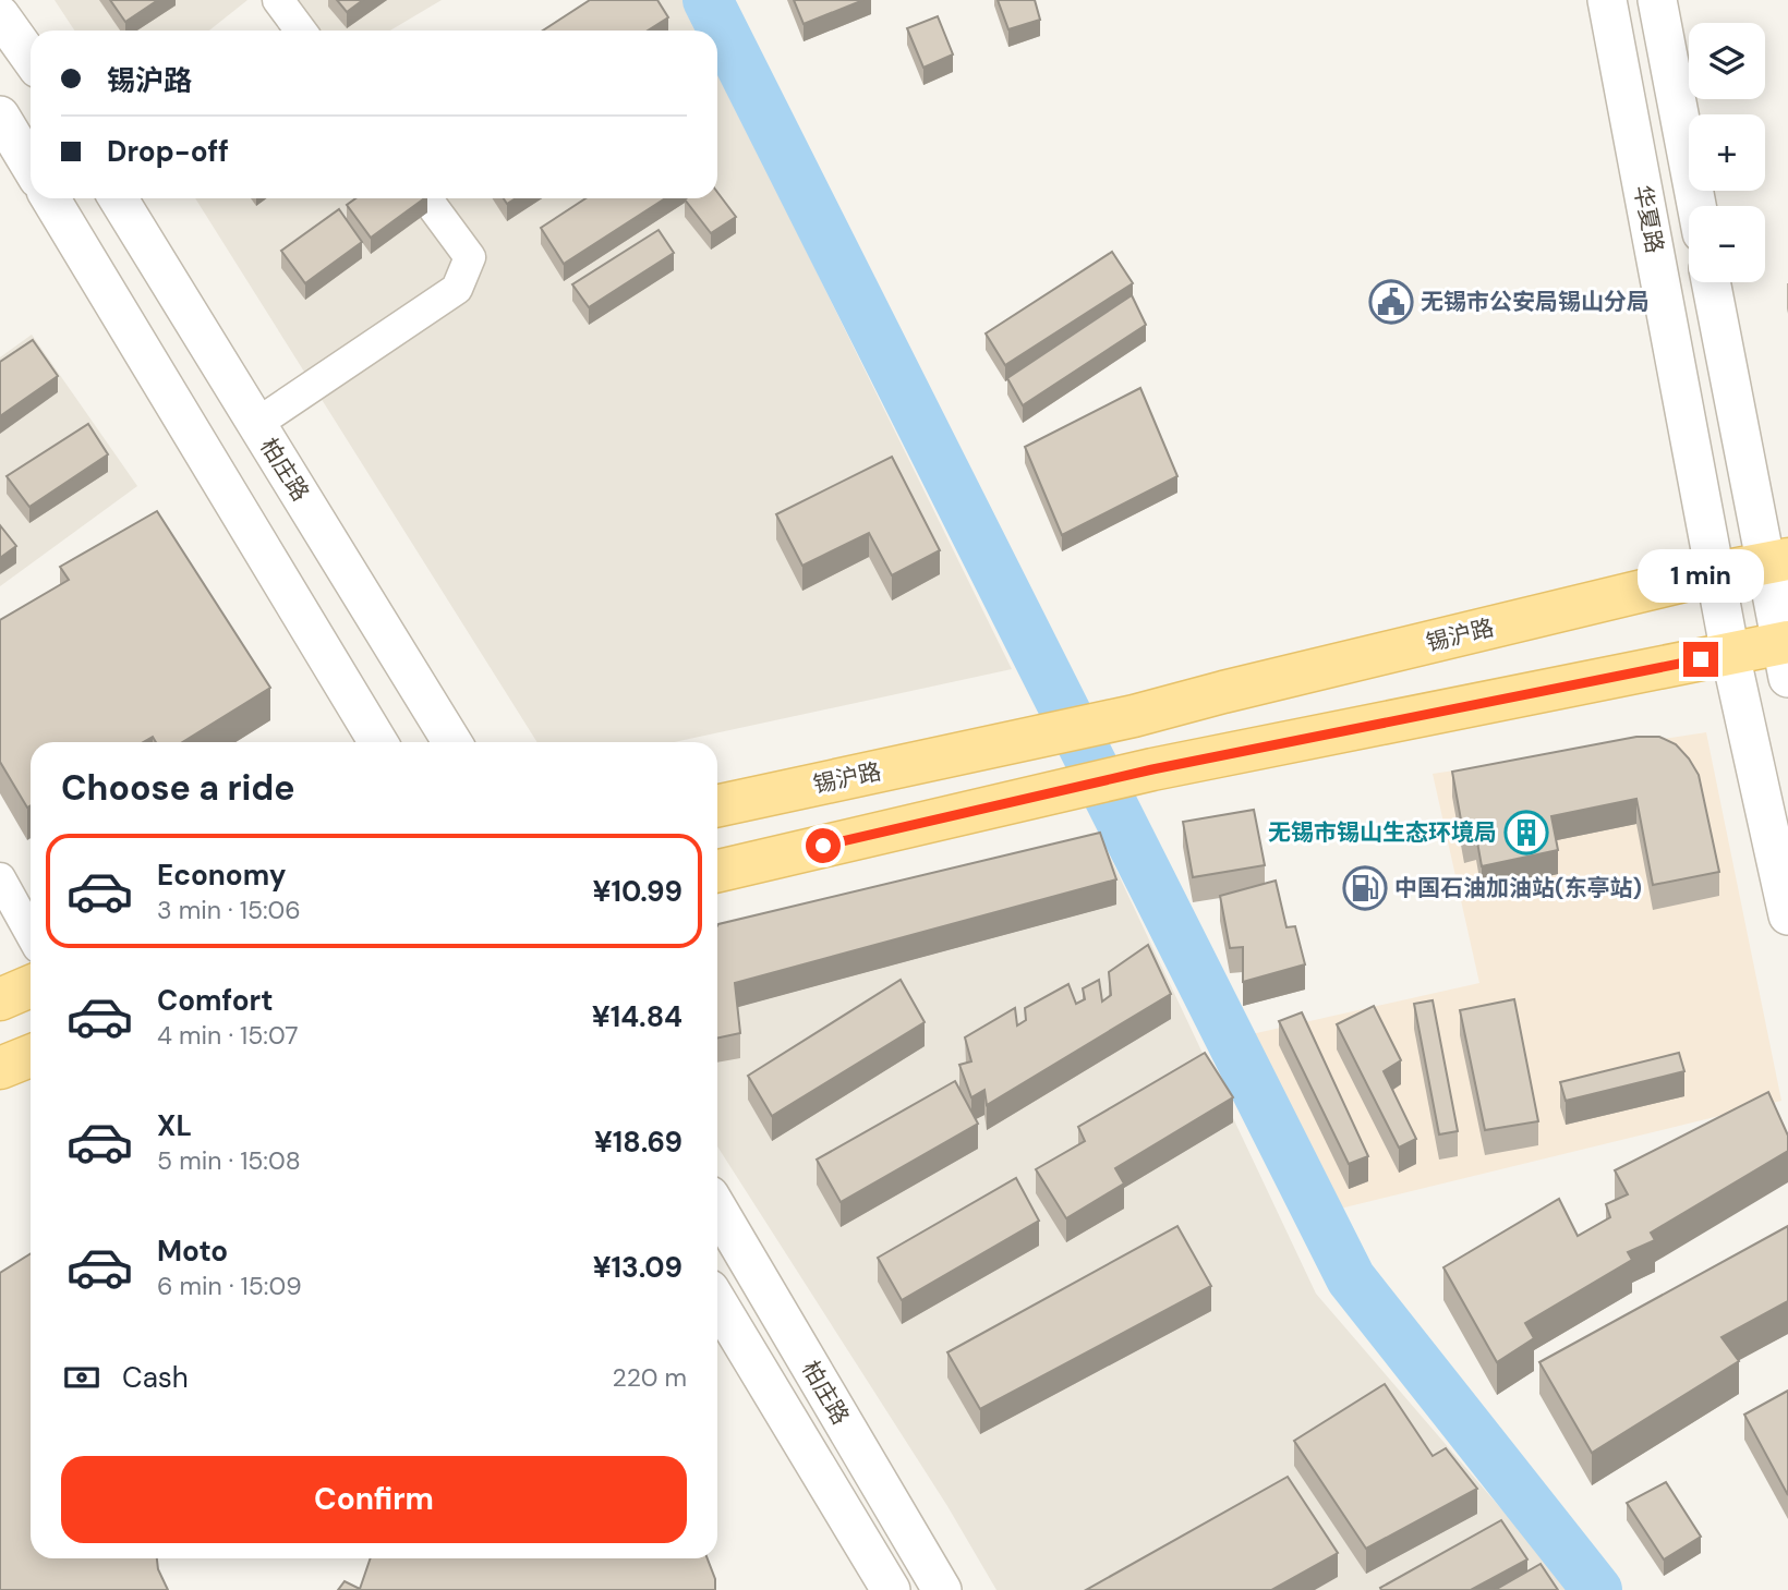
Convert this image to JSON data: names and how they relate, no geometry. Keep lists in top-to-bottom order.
{
  "streets": {
    "main road": ["锡沪路"],
    "street": ["华夏路", "柏庄路"]
  },
  "crossings": [
    ["华夏路", "锡沪路"]
  ],
  "places": {
    "public building": ["无锡市公安局锡山分局"],
    "building": ["无锡市锡山生态环境局"],
    "fuel station": ["中国石油加油站(东亭站)"]
  },
  "page": {
    "map_buttons": ["+", "−"],
    "banner": ["锡沪路", "Drop-off"],
    "bubble": "1 min",
    "heading": "Choose a ride",
    "list": [
      {
        "name": "Economy",
        "note": "3 min · 15:06",
        "value": "¥10.99"
      },
      {
        "name": "Comfort",
        "note": "4 min · 15:07",
        "value": "¥14.84"
      },
      {
        "name": "XL",
        "note": "5 min · 15:08",
        "value": "¥18.69"
      },
      {
        "name": "Moto",
        "note": "6 min · 15:09",
        "value": "¥13.09"
      }
    ],
    "pay": ["Cash", "220 m"],
    "buttons": "Confirm"
  }
}
